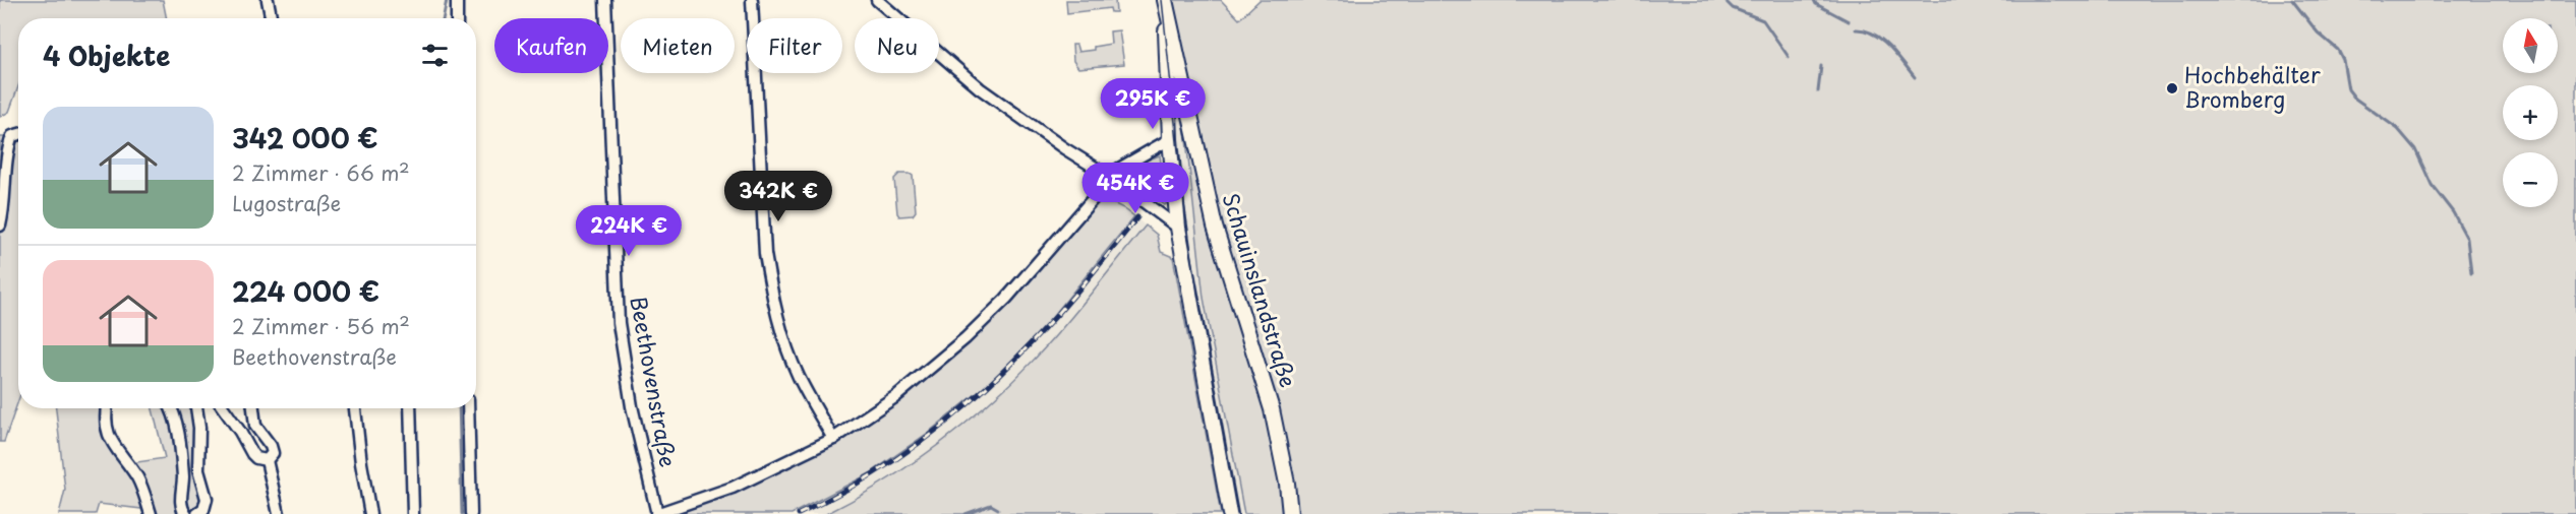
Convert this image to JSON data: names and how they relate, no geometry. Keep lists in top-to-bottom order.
{
  "streets": {
    "main road": ["Schauinslandstraße"],
    "street": ["Beethovenstraße"]
  },
  "places": ["Hochbehälter Bromberg"],
  "north": "top",
  "page": {
    "map_buttons": ["+", "−"],
    "chip": [
      "Kaufen",
      "Mieten",
      "Filter",
      "Neu"
    ],
    "heading": "4 Objekte",
    "price": [
      "295K €",
      "454K €",
      "342K €",
      "224K €"
    ],
    "list": [
      {
        "name": "342 000 €",
        "note": "2 Zimmer · 66 m² · Lugostraße"
      },
      {
        "name": "224 000 €",
        "note": "2 Zimmer · 56 m² · Beethovenstraße"
      }
    ]
  }
}
